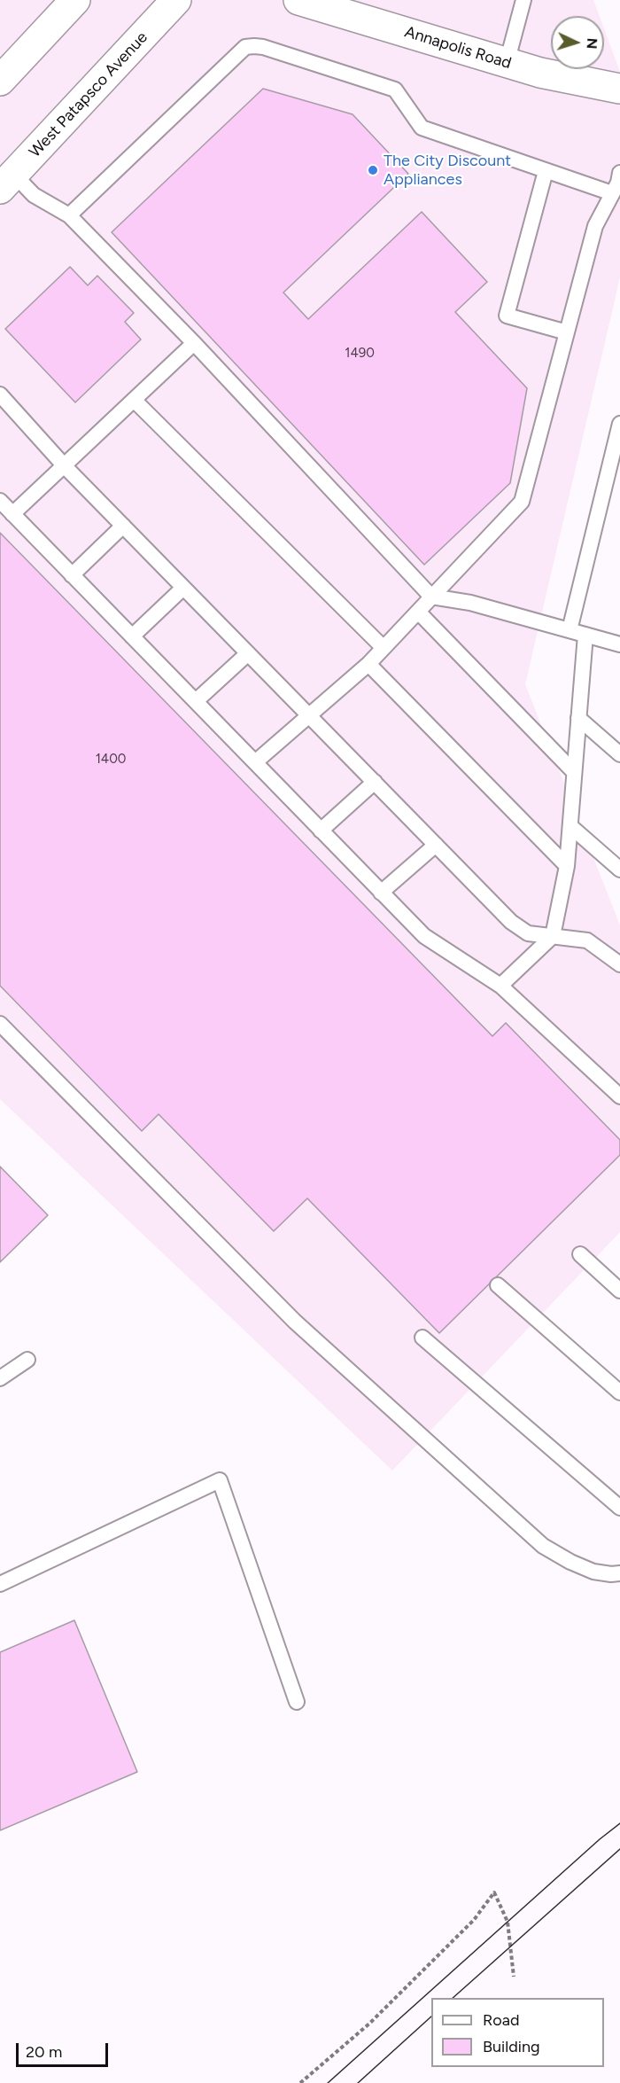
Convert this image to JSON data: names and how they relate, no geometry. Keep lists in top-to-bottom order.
{
  "streets": {
    "main road": ["Annapolis Road", "West Patapsco Avenue"]
  },
  "places": ["The City Discount Appliances"],
  "house_numbers": ["1490", "1400"],
  "legend": ["Road", "Building"],
  "scale_bar": "20 m",
  "north": "right"
}
